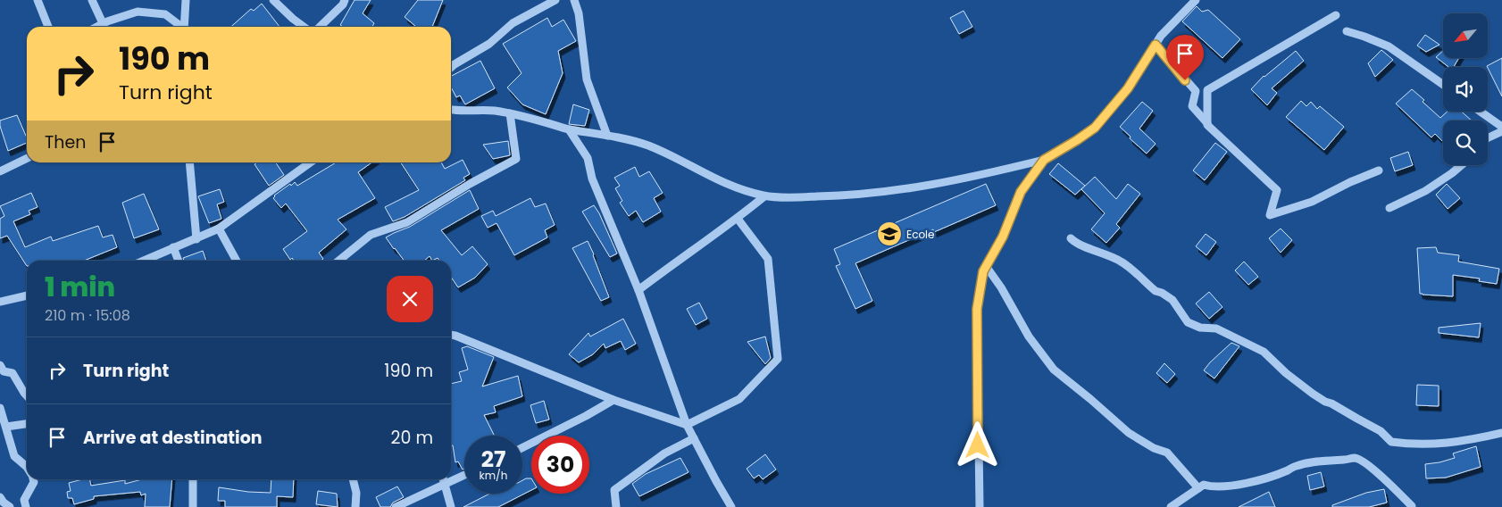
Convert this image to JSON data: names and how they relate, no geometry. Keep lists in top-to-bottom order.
{
  "places": {
    "school or university": ["Ecole"]
  },
  "north": "bottom left",
  "page": {
    "turn": ["190 m", "Turn right"],
    "then": "Then",
    "heading": ["1 min", "210 m · 15:08"],
    "list": [
      {
        "name": "Turn right",
        "value": "190 m"
      },
      {
        "name": "Arrive at destination",
        "value": "20 m"
      }
    ],
    "speed": "27 km/h",
    "limit": "30"
  }
}
